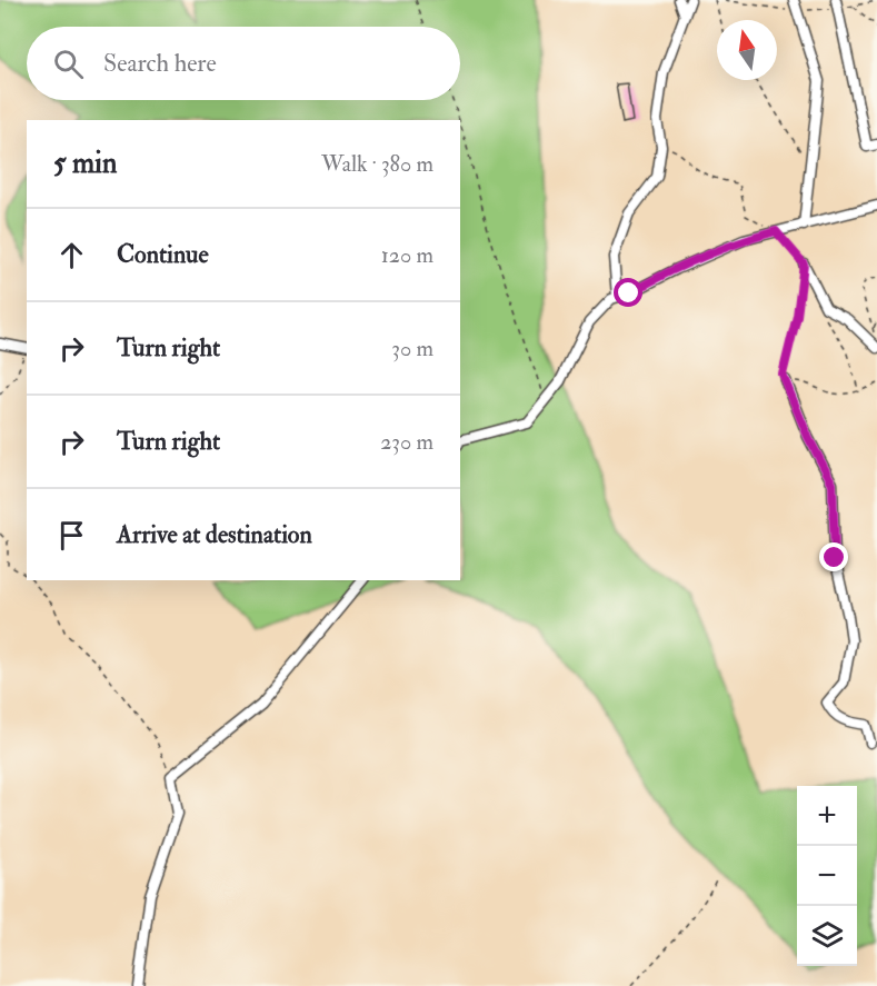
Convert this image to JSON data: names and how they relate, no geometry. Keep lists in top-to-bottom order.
{
  "north": "top",
  "page": {
    "search": "Search here",
    "heading": ["5 min", "Walk · 380 m"],
    "list": [
      ["Continue", "120 m"],
      ["Turn right", "30 m"],
      ["Turn right", "230 m"],
      "Arrive at destination"
    ],
    "map_buttons": ["+", "−"]
  }
}
